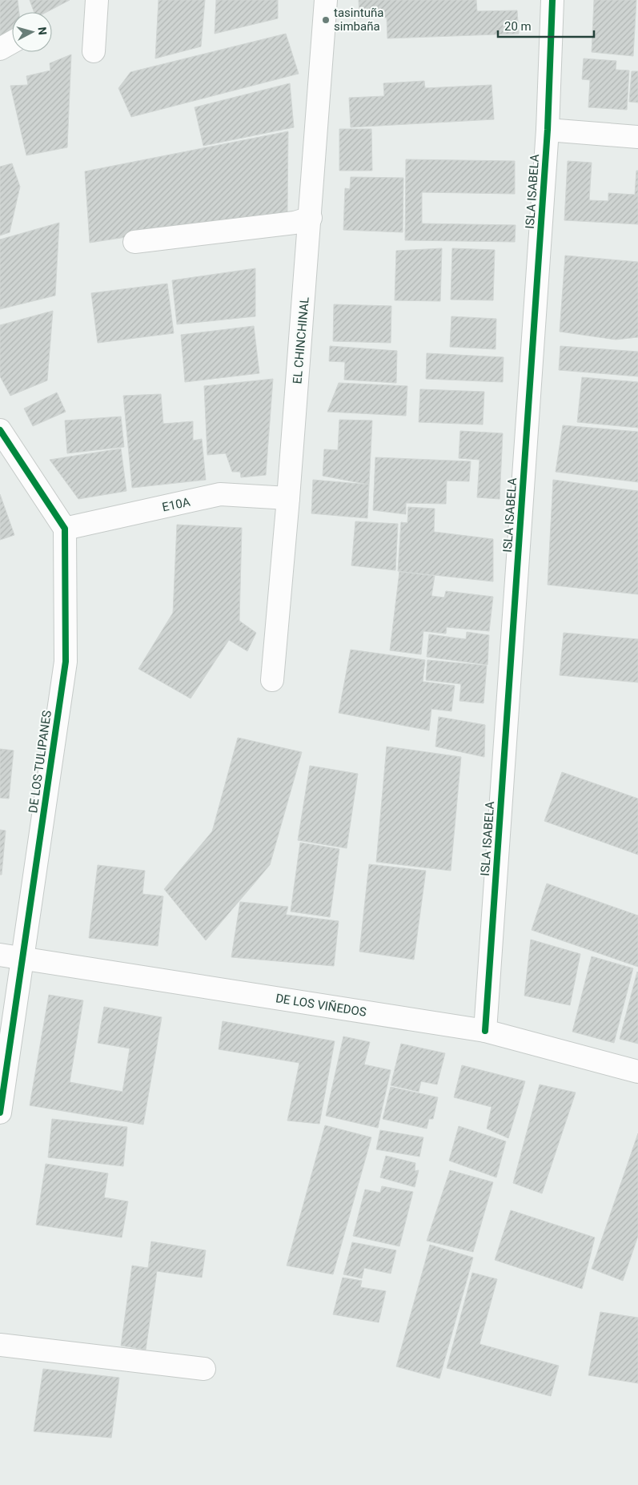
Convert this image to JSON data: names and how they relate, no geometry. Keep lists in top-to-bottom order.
{
  "streets": {
    "street": [
      "ISLA ISABELA",
      "EL CHINCHINAL",
      "E10A",
      "DE LOS TULIPANES",
      "DE LOS VIÑEDOS"
    ]
  },
  "crossings": [
    ["ISLA ISABELA", "DE LOS VIÑEDOS"],
    ["EL CHINCHINAL", "E10A"],
    ["E10A", "DE LOS TULIPANES"],
    ["DE LOS TULIPANES", "DE LOS VIÑEDOS"]
  ],
  "places": ["tasintuña simbaña"],
  "scale_bar": "20 m",
  "north": "right"
}
